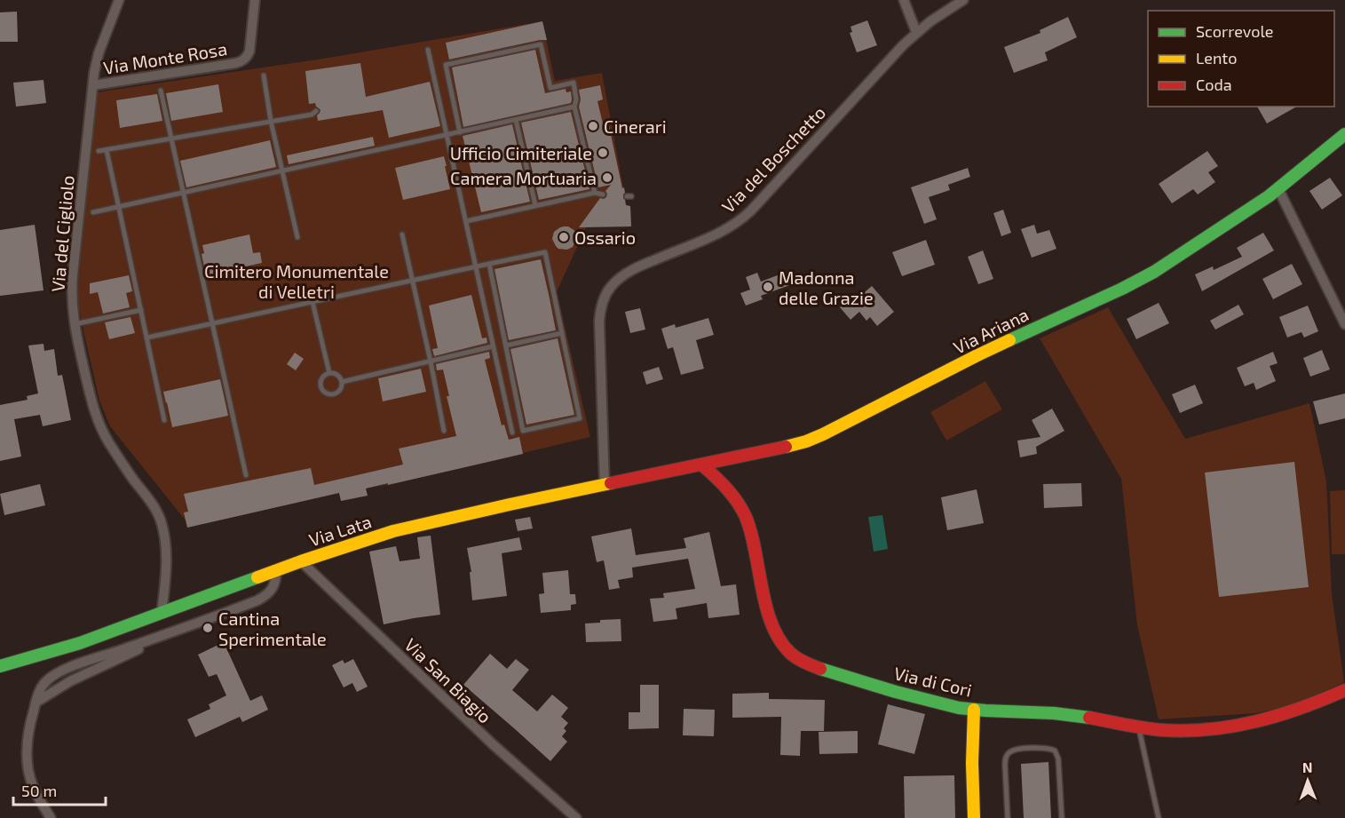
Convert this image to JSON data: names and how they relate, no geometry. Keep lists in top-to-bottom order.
{
  "streets": {
    "main road": ["Via Ariana", "Via Lata", "Via di Cori"],
    "street": [
      "Via Monte Rosa",
      "Via del Boschetto",
      "Via del Cigliolo",
      "Via San Biagio"
    ]
  },
  "crossings": [
    ["Via Monte Rosa", "Via del Cigliolo"],
    ["Via del Boschetto", "Via Lata"],
    ["Via del Cigliolo", "Via Lata"],
    ["Via Ariana", "Via Lata"],
    ["Via Ariana", "Via di Cori"],
    ["Via Lata", "Via San Biagio"],
    ["Via Lata", "Via di Cori"]
  ],
  "parks": ["Cimitero Monumentale di Velletri"],
  "places": [
    "Cinerari",
    "Ufficio Cimiteriale",
    "Camera Mortuaria",
    "Ossario",
    "Madonna delle Grazie",
    "Cantina Sperimentale"
  ],
  "legend": ["Scorrevole", "Lento", "Coda"],
  "scale_bar": "50 m",
  "north": "top"
}
